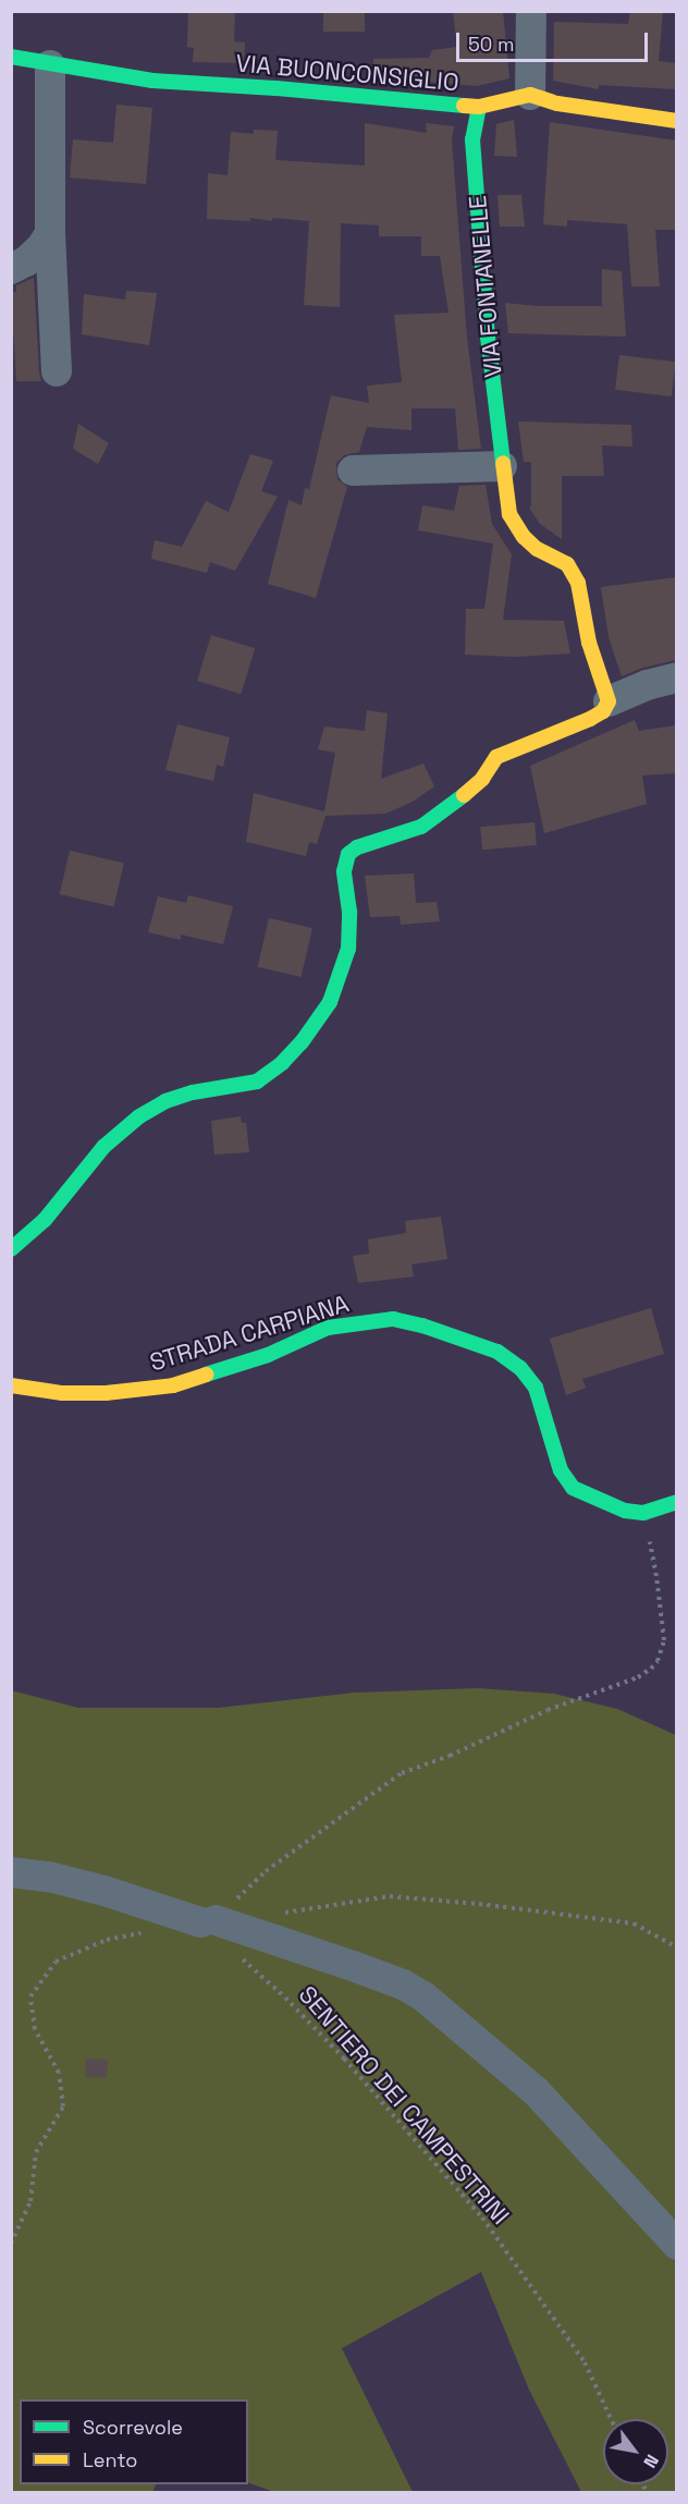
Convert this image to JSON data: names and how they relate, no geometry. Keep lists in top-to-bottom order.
{
  "streets": {
    "street": ["VIA BUONCONSIGLIO", "VIA FONTANELLE", "STRADA CARPIANA"],
    "path": ["SENTIERO DEI CAMPESTRINI"]
  },
  "crossings": [
    ["VIA BUONCONSIGLIO", "VIA FONTANELLE"]
  ],
  "legend": ["Scorrevole", "Lento"],
  "scale_bar": "50 m",
  "north": "bottom right"
}
